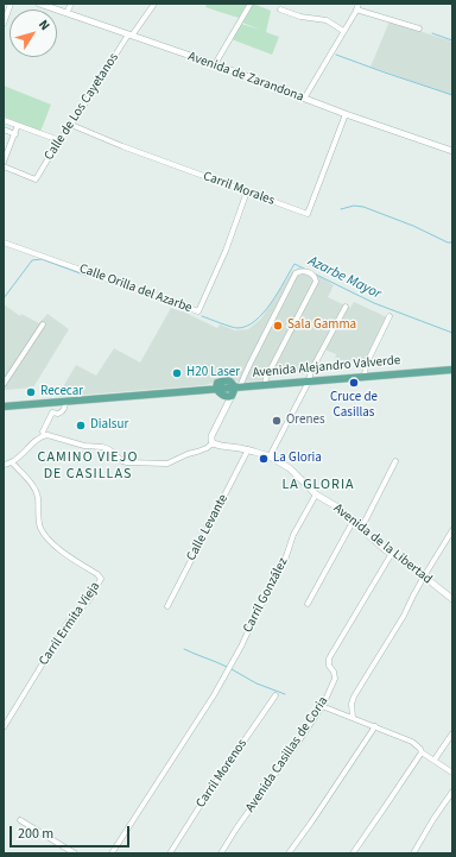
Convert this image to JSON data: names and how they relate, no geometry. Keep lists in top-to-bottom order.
{
  "streets": {
    "main road": ["Avenida Alejandro Valverde"],
    "street": [
      "Avenida de Zarandona",
      "Calle de Los Cayetanos",
      "Carril Morales",
      "Calle Orilla del Azarbe",
      "Calle Levante",
      "Avenida de la Libertad",
      "Carril González",
      "Carril Ermita Vieja",
      "Avenida Casillas de Coria",
      "Carril Morenos"
    ]
  },
  "crossings": [
    ["Avenida de Zarandona", "Calle de Los Cayetanos"],
    ["Avenida de Zarandona", "Carril Morales"],
    ["Calle de Los Cayetanos", "Carril Morales"],
    ["Carril Morales", "Calle Orilla del Azarbe"],
    ["Calle Levante", "Avenida de la Libertad"],
    ["Avenida de la Libertad", "Carril González"],
    ["Avenida de la Libertad", "Avenida Casillas de Coria"]
  ],
  "districts": ["CAMINO VIEJO DE CASILLAS", "LA GLORIA"],
  "water": ["Azarbe Mayor"],
  "places": [
    "Sala Gamma",
    "H20 Laser",
    "Cruce de Casillas",
    "Rececar",
    "Orenes",
    "Dialsur",
    "La Gloria"
  ],
  "scale_bar": "200 m",
  "north": "top right"
}
